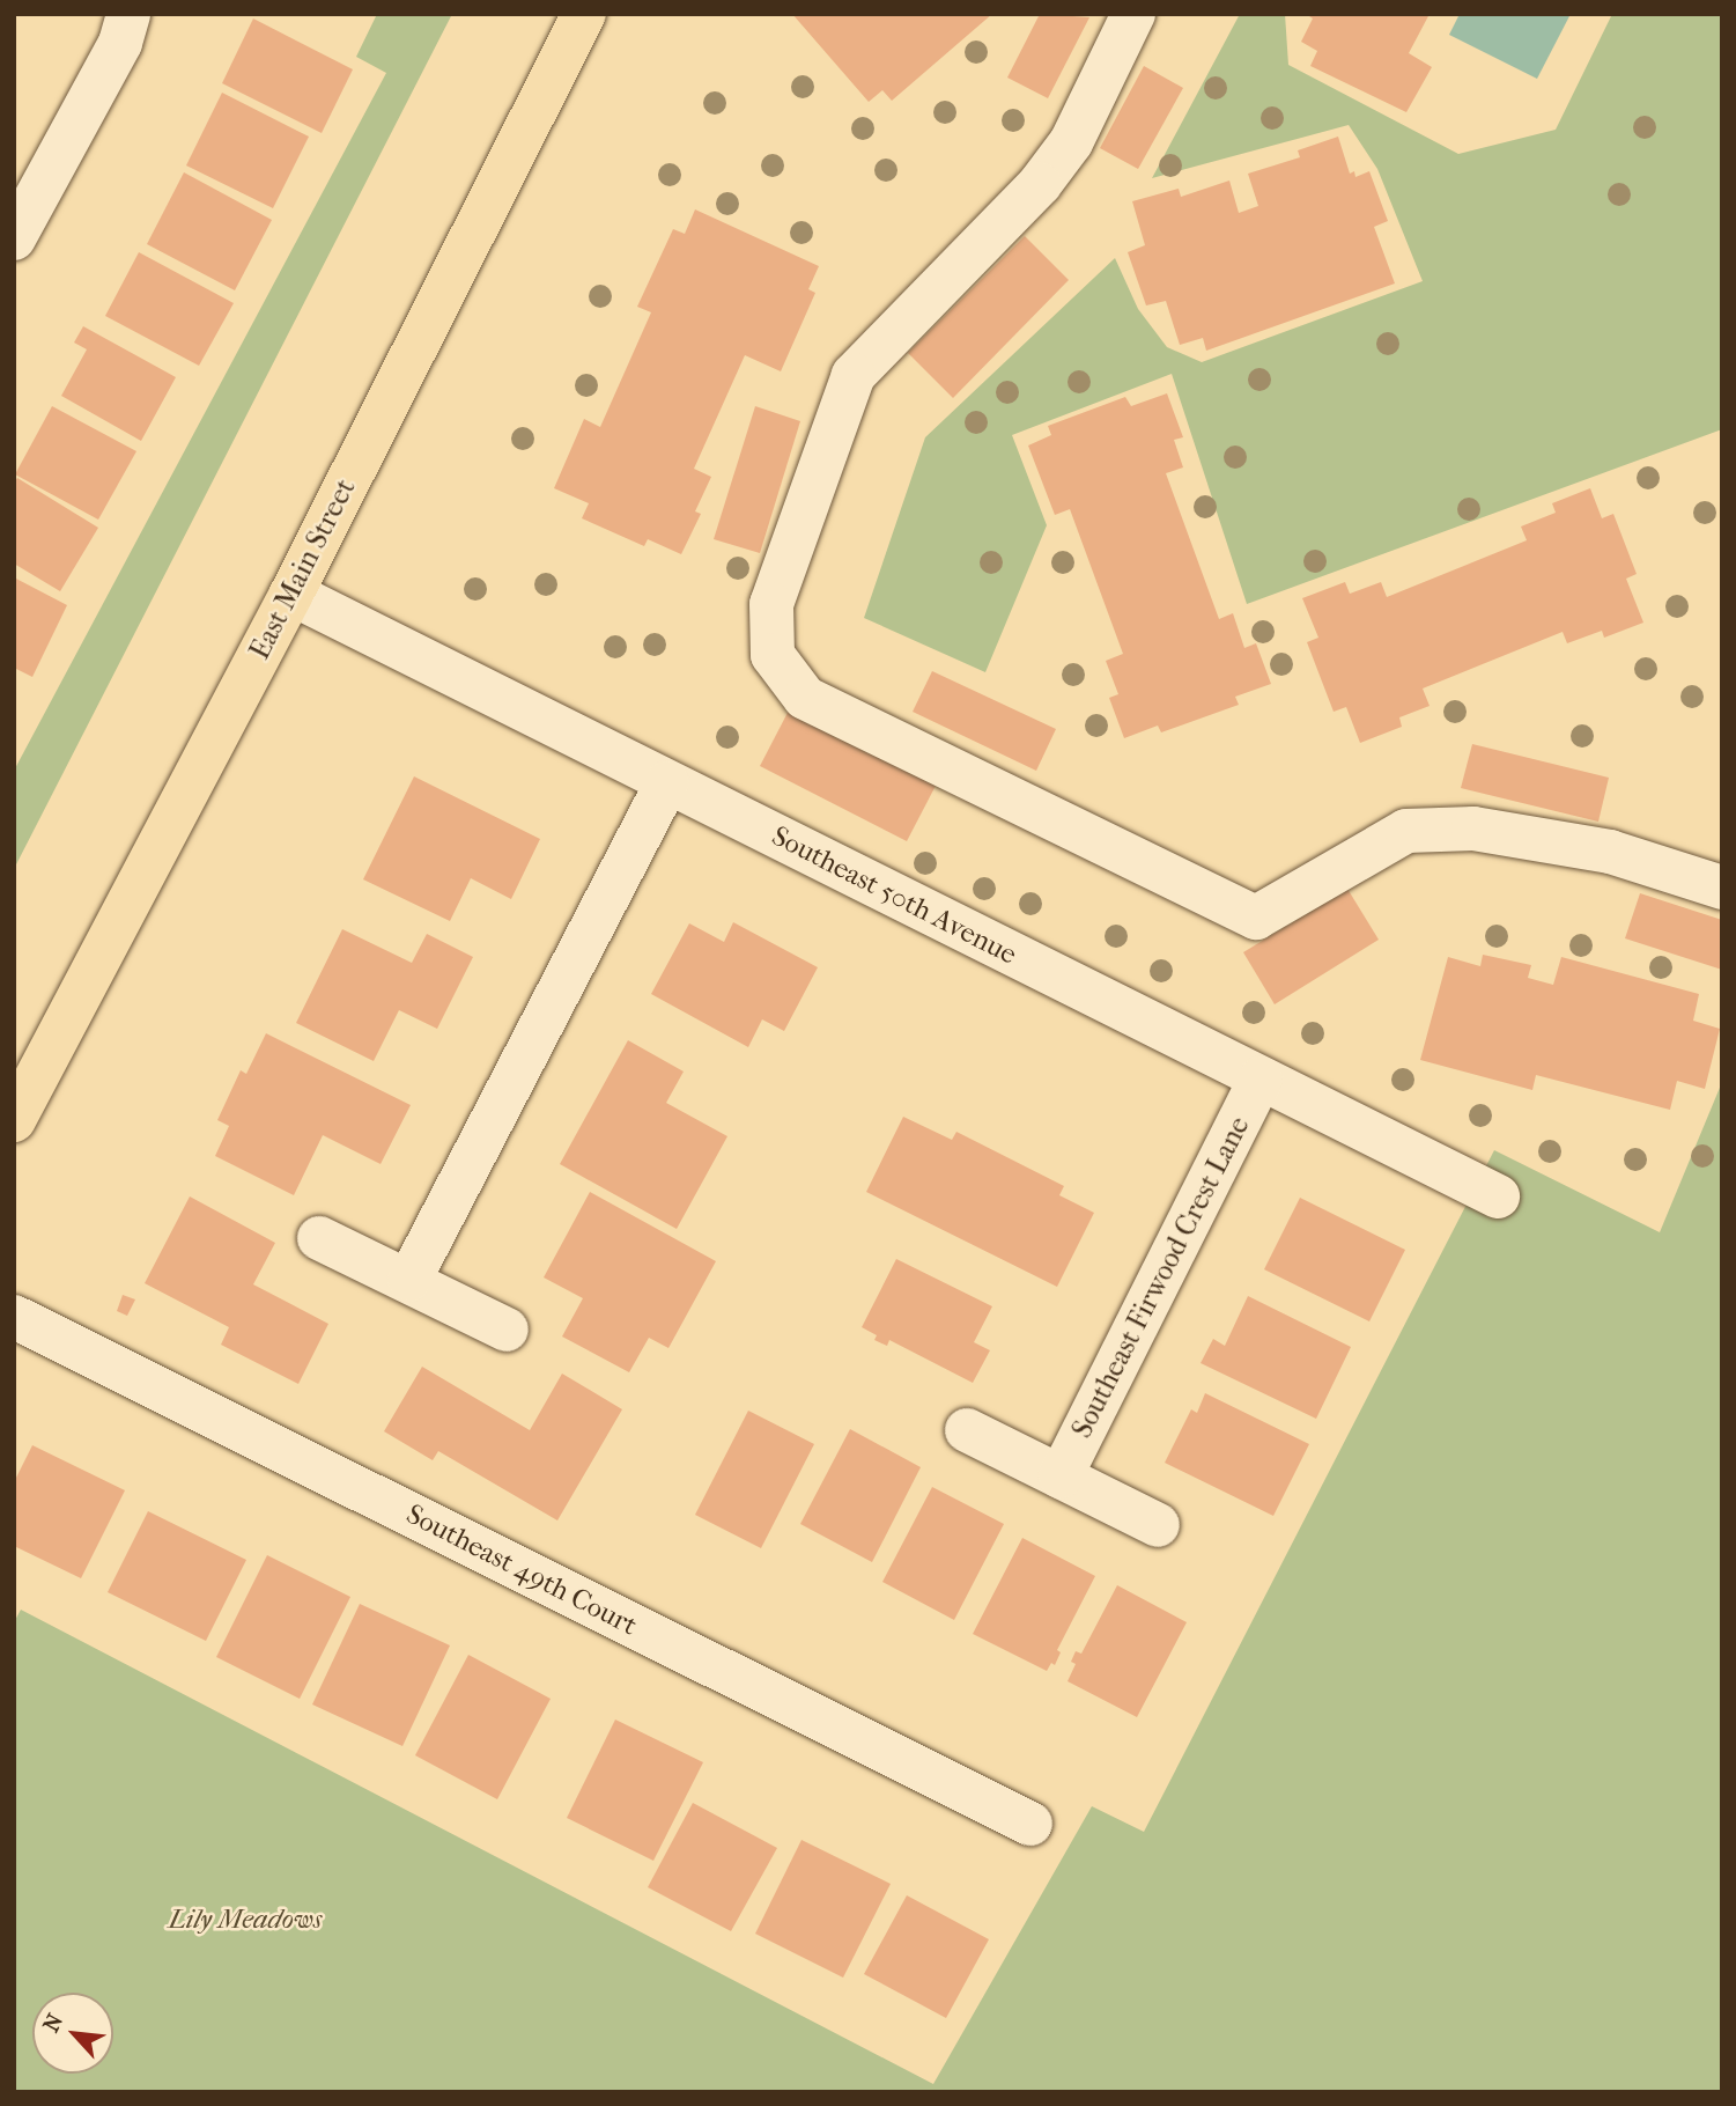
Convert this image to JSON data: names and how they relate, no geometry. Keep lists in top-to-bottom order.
{
  "streets": {
    "main road": ["East Main Street"],
    "street": ["Southeast 50th Avenue", "Southeast Firwood Crest Lane", "Southeast 49th Court"]
  },
  "crossings": [
    ["East Main Street", "Southeast 50th Avenue"],
    ["Southeast 50th Avenue", "Southeast Firwood Crest Lane"]
  ],
  "parks": ["Lily Meadows"],
  "north": "top left"
}
